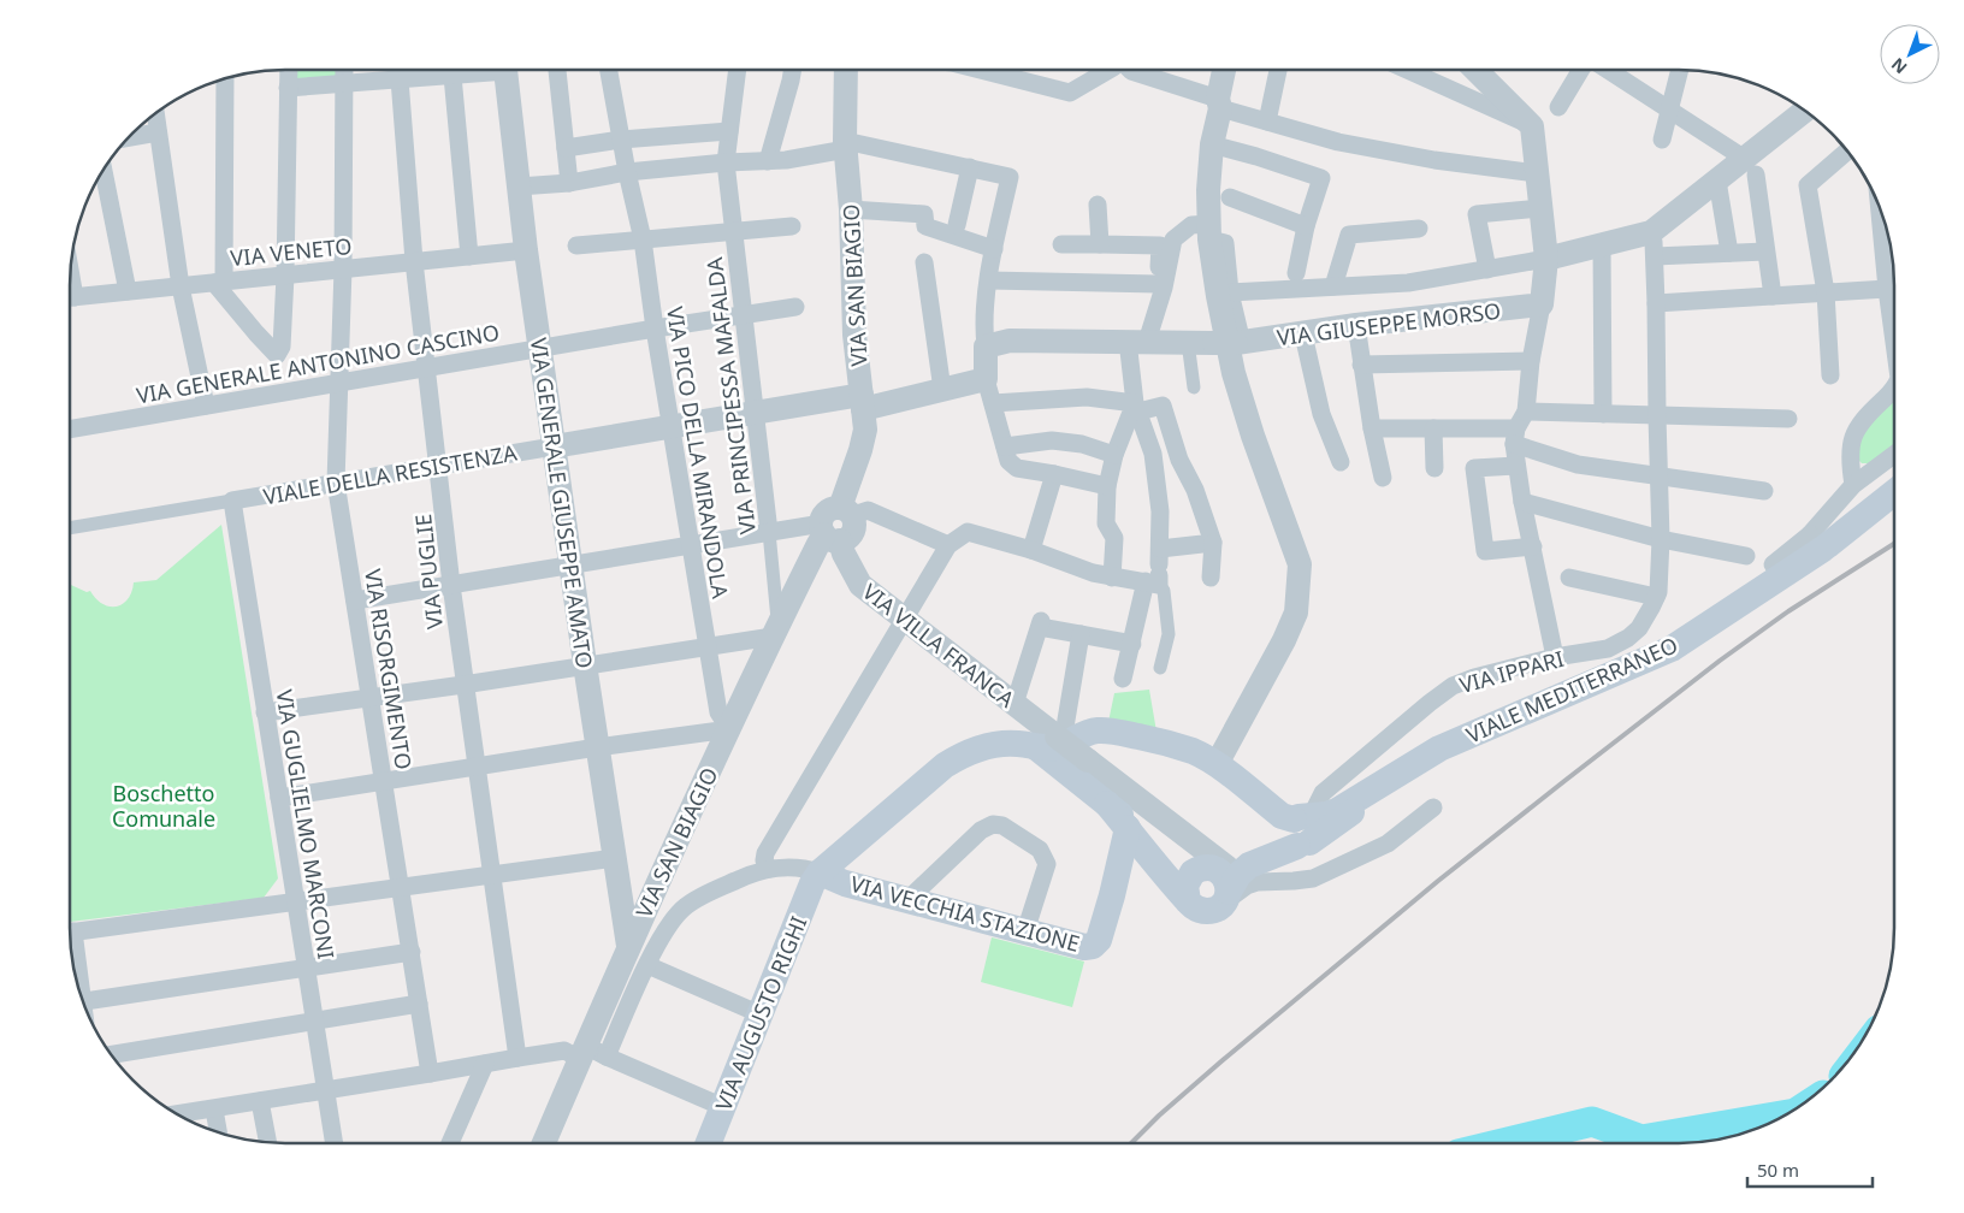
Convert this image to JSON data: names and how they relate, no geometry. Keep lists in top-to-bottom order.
{
  "streets": {
    "main road": [
      "VIA IPPARI",
      "VIALE MEDITERRANEO",
      "VIA VECCHIA STAZIONE",
      "VIA AUGUSTO RIGHI"
    ],
    "street": [
      "VIA VENETO",
      "VIA SAN BIAGIO",
      "VIA GIUSEPPE MORSO",
      "VIA GENERALE ANTONINO CASCINO",
      "VIA PRINCIPESSA MAFALDA",
      "VIA PICO DELLA MIRANDOLA",
      "VIALE DELLA RESISTENZA",
      "VIA GENERALE GIUSEPPE AMATO",
      "VIA PUGLIE",
      "VIA VILLA FRANCA",
      "VIA RISORGIMENTO",
      "VIA GUGLIELMO MARCONI"
    ]
  },
  "crossings": [
    ["VIA VENETO", "VIA GENERALE GIUSEPPE AMATO"],
    ["VIA VENETO", "VIA PUGLIE"],
    ["VIA VENETO", "VIA RISORGIMENTO"],
    ["VIA SAN BIAGIO", "VIA PRINCIPESSA MAFALDA"],
    ["VIA SAN BIAGIO", "VIA PICO DELLA MIRANDOLA"],
    ["VIA SAN BIAGIO", "VIALE DELLA RESISTENZA"],
    ["VIA SAN BIAGIO", "VIA GENERALE GIUSEPPE AMATO"],
    ["VIA SAN BIAGIO", "VIA VILLA FRANCA"],
    ["VIA GENERALE ANTONINO CASCINO", "VIA PRINCIPESSA MAFALDA"],
    ["VIA GENERALE ANTONINO CASCINO", "VIA PICO DELLA MIRANDOLA"],
    ["VIA GENERALE ANTONINO CASCINO", "VIA GENERALE GIUSEPPE AMATO"],
    ["VIA GENERALE ANTONINO CASCINO", "VIA PUGLIE"],
    ["VIA GENERALE ANTONINO CASCINO", "VIA RISORGIMENTO"],
    ["VIA PRINCIPESSA MAFALDA", "VIALE DELLA RESISTENZA"],
    ["VIA PICO DELLA MIRANDOLA", "VIALE DELLA RESISTENZA"],
    ["VIALE DELLA RESISTENZA", "VIA GENERALE GIUSEPPE AMATO"],
    ["VIALE DELLA RESISTENZA", "VIA PUGLIE"],
    ["VIALE DELLA RESISTENZA", "VIA RISORGIMENTO"],
    ["VIALE DELLA RESISTENZA", "VIA GUGLIELMO MARCONI"],
    ["VIA VILLA FRANCA", "VIA IPPARI"],
    ["VIA VECCHIA STAZIONE", "VIA AUGUSTO RIGHI"]
  ],
  "parks": ["Boschetto Comunale"],
  "scale_bar": "50 m",
  "north": "bottom left"
}
